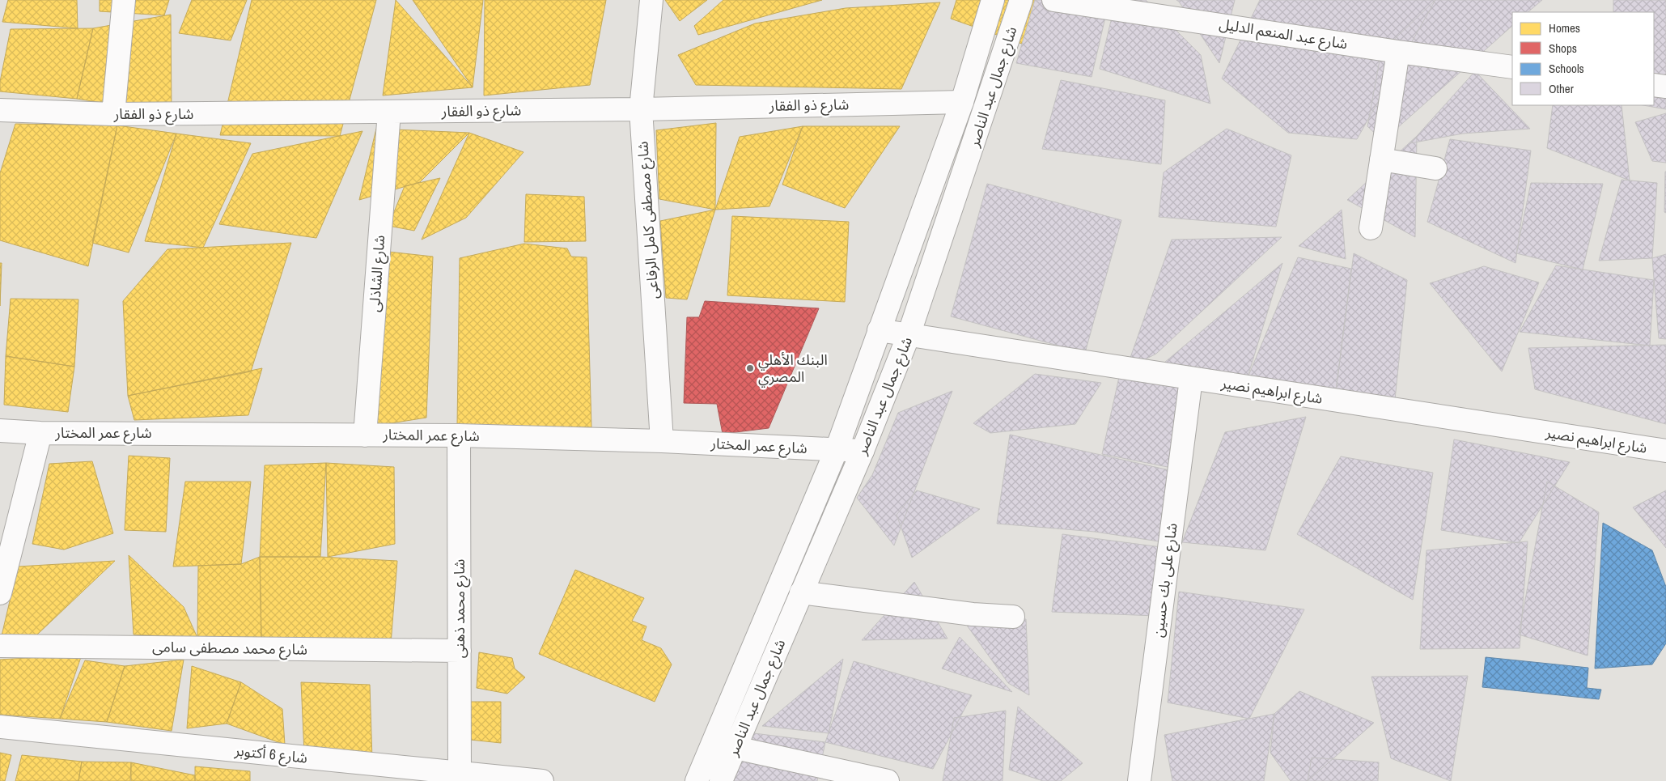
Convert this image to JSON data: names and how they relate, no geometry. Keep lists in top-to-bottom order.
{
  "streets": {
    "street": [
      "شارع عبد المنعم الدليل",
      "شارع جمال عبد الناصر",
      "شارع ذو الفقار",
      "شارع مصطفى كامل الرفاعى",
      "شارع الشاذلى",
      "شارع ابراهيم نصير",
      "شارع عمر المختار",
      "شارع على بك حسين",
      "شارع محمد ذهنى",
      "شارع محمد مصطفى سامى",
      "شارع 6 أكتوبر"
    ]
  },
  "crossings": [
    ["شارع جمال عبد الناصر", "شارع ذو الفقار"],
    ["شارع جمال عبد الناصر", "شارع ابراهيم نصير"],
    ["شارع جمال عبد الناصر", "شارع عمر المختار"],
    ["شارع ذو الفقار", "شارع مصطفى كامل الرفاعى"],
    ["شارع ذو الفقار", "شارع الشاذلى"],
    ["شارع مصطفى كامل الرفاعى", "شارع عمر المختار"],
    ["شارع الشاذلى", "شارع عمر المختار"],
    ["شارع ابراهيم نصير", "شارع على بك حسين"],
    ["شارع عمر المختار", "شارع محمد ذهنى"],
    ["شارع محمد ذهنى", "شارع محمد مصطفى سامى"],
    ["شارع محمد ذهنى", "شارع 6 أكتوبر"]
  ],
  "places": ["البنك الأهلي المصري"],
  "legend": [
    "Homes",
    "Shops",
    "Schools",
    "Other"
  ]
}
